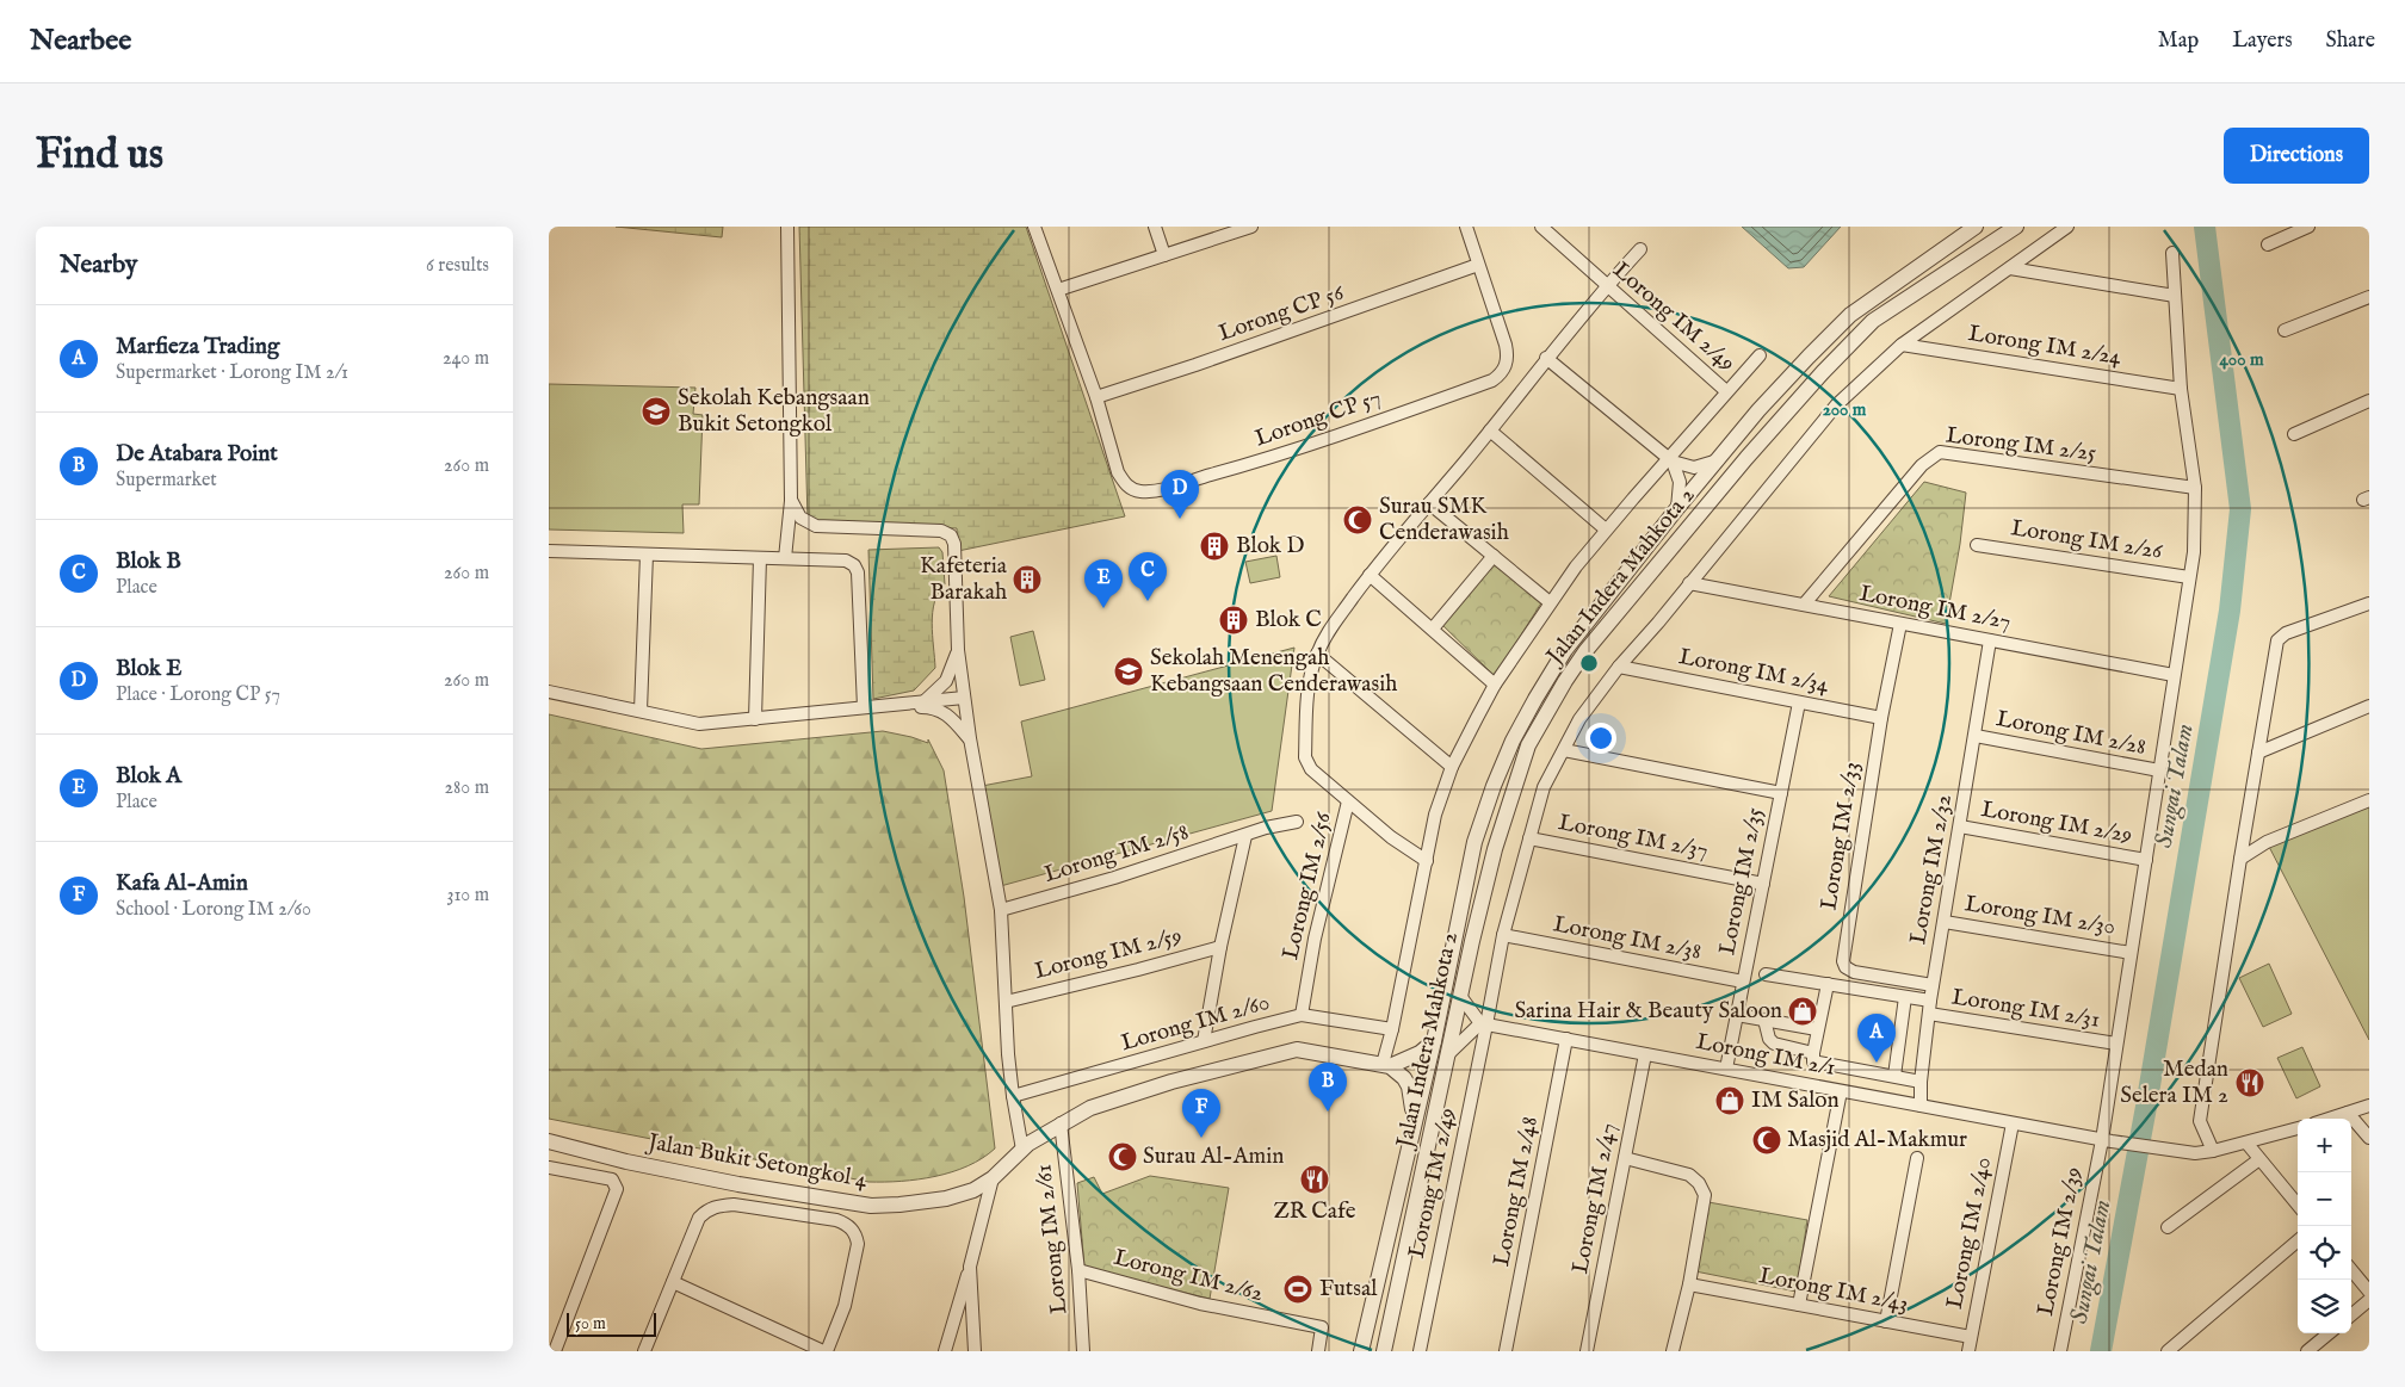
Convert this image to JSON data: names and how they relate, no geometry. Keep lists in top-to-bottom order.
{
  "streets": {
    "street": [
      "Lorong CP 56",
      "Lorong IM 2/49",
      "Lorong IM 2/24",
      "Lorong CP 57",
      "Lorong IM 2/25",
      "Lorong IM 2/26",
      "Jalan Indera Mahkota 2",
      "Lorong IM 2/27",
      "Lorong IM 2/34",
      "Lorong IM 2/28",
      "Lorong IM 2/29",
      "Lorong IM 2/33",
      "Lorong IM 2/37",
      "Lorong IM 2/58",
      "Lorong IM 2/32",
      "Lorong IM 2/35",
      "Lorong IM 2/56",
      "Lorong IM 2/30",
      "Lorong IM 2/38",
      "Lorong IM 2/59",
      "Lorong IM 2/31",
      "Lorong IM 2/60",
      "Lorong IM 2/1",
      "Jalan Bukit Setongkol 4",
      "Lorong IM 2/48",
      "Lorong IM 2/47",
      "Lorong IM 2/40",
      "Lorong IM 2/61",
      "Lorong IM 2/39",
      "Lorong IM 2/62",
      "Lorong IM 2/43"
    ]
  },
  "crossings": [
    ["Lorong CP 56", "Lorong CP 57"],
    ["Lorong IM 2/49", "Lorong IM 2/24"],
    ["Lorong IM 2/49", "Lorong IM 2/27"],
    ["Lorong IM 2/49", "Lorong IM 2/34"],
    ["Lorong IM 2/49", "Lorong IM 2/37"],
    ["Lorong IM 2/49", "Lorong IM 2/38"],
    ["Lorong IM 2/49", "Lorong IM 2/1"],
    ["Lorong IM 2/24", "Lorong IM 2/39"],
    ["Lorong IM 2/25", "Lorong IM 2/27"],
    ["Lorong IM 2/25", "Lorong IM 2/39"],
    ["Lorong IM 2/26", "Lorong IM 2/39"],
    ["Lorong IM 2/27", "Lorong IM 2/33"],
    ["Lorong IM 2/27", "Lorong IM 2/32"],
    ["Lorong IM 2/27", "Lorong IM 2/39"],
    ["Lorong IM 2/34", "Lorong IM 2/33"],
    ["Lorong IM 2/34", "Lorong IM 2/35"],
    ["Lorong IM 2/28", "Lorong IM 2/32"],
    ["Lorong IM 2/28", "Lorong IM 2/39"],
    ["Lorong IM 2/29", "Lorong IM 2/32"],
    ["Lorong IM 2/29", "Lorong IM 2/39"],
    ["Lorong IM 2/33", "Lorong IM 2/32"],
    ["Lorong IM 2/37", "Lorong IM 2/35"],
    ["Lorong IM 2/32", "Lorong IM 2/30"],
    ["Lorong IM 2/32", "Lorong IM 2/31"],
    ["Lorong IM 2/32", "Lorong IM 2/1"],
    ["Lorong IM 2/35", "Lorong IM 2/38"],
    ["Lorong IM 2/35", "Lorong IM 2/1"],
    ["Lorong IM 2/56", "Lorong IM 2/60"],
    ["Lorong IM 2/30", "Lorong IM 2/39"],
    ["Lorong IM 2/31", "Lorong IM 2/39"],
    ["Lorong IM 2/1", "Lorong IM 2/48"],
    ["Lorong IM 2/1", "Lorong IM 2/47"],
    ["Lorong IM 2/1", "Lorong IM 2/40"],
    ["Lorong IM 2/1", "Lorong IM 2/39"],
    ["Jalan Bukit Setongkol 4", "Lorong IM 2/61"],
    ["Lorong IM 2/40", "Lorong IM 2/43"],
    ["Lorong IM 2/61", "Lorong IM 2/62"]
  ],
  "water": ["Sungai Talam"],
  "places": {
    "school or university": ["Sekolah Kebangsaan Bukit Setongkol", "Sekolah Menengah Kebangsaan Cenderawasih"],
    "mosque": ["Surau SMK Cenderawasih", "Masjid Al-Makmur", "Surau Al-Amin"],
    "building": ["Blok D", "Kafeteria Barakah", "Blok C"],
    "shop": ["Sarina Hair & Beauty Saloon", "IM Salon"],
    "restaurant": ["Medan Selera IM 2", "ZR Cafe"],
    "sports": ["Futsal"]
  },
  "scale_bar": "50 m",
  "page": {
    "header": "Nearbee",
    "nav": ["Map", "Layers", "Share"],
    "buttons": "Directions",
    "title": "Find us",
    "heading": ["Nearby", "6 results"],
    "list": [
      {
        "mark": "A",
        "name": "Marfieza Trading",
        "note": "Supermarket · Lorong IM 2/1",
        "value": "240 m"
      },
      {
        "mark": "B",
        "name": "De Atabara Point",
        "note": "Supermarket",
        "value": "260 m"
      },
      {
        "mark": "C",
        "name": "Blok B",
        "note": "Place",
        "value": "260 m"
      },
      {
        "mark": "D",
        "name": "Blok E",
        "note": "Place · Lorong CP 57",
        "value": "260 m"
      },
      {
        "mark": "E",
        "name": "Blok A",
        "note": "Place",
        "value": "280 m"
      },
      {
        "mark": "F",
        "name": "Kafa Al-Amin",
        "note": "School · Lorong IM 2/60",
        "value": "310 m"
      }
    ],
    "pins": [
      "D",
      "C",
      "E",
      "A",
      "B",
      "F"
    ],
    "map_buttons": ["+", "−"],
    "scale": "50 m"
  },
  "rings": ["400 m", "200 m"]
}
